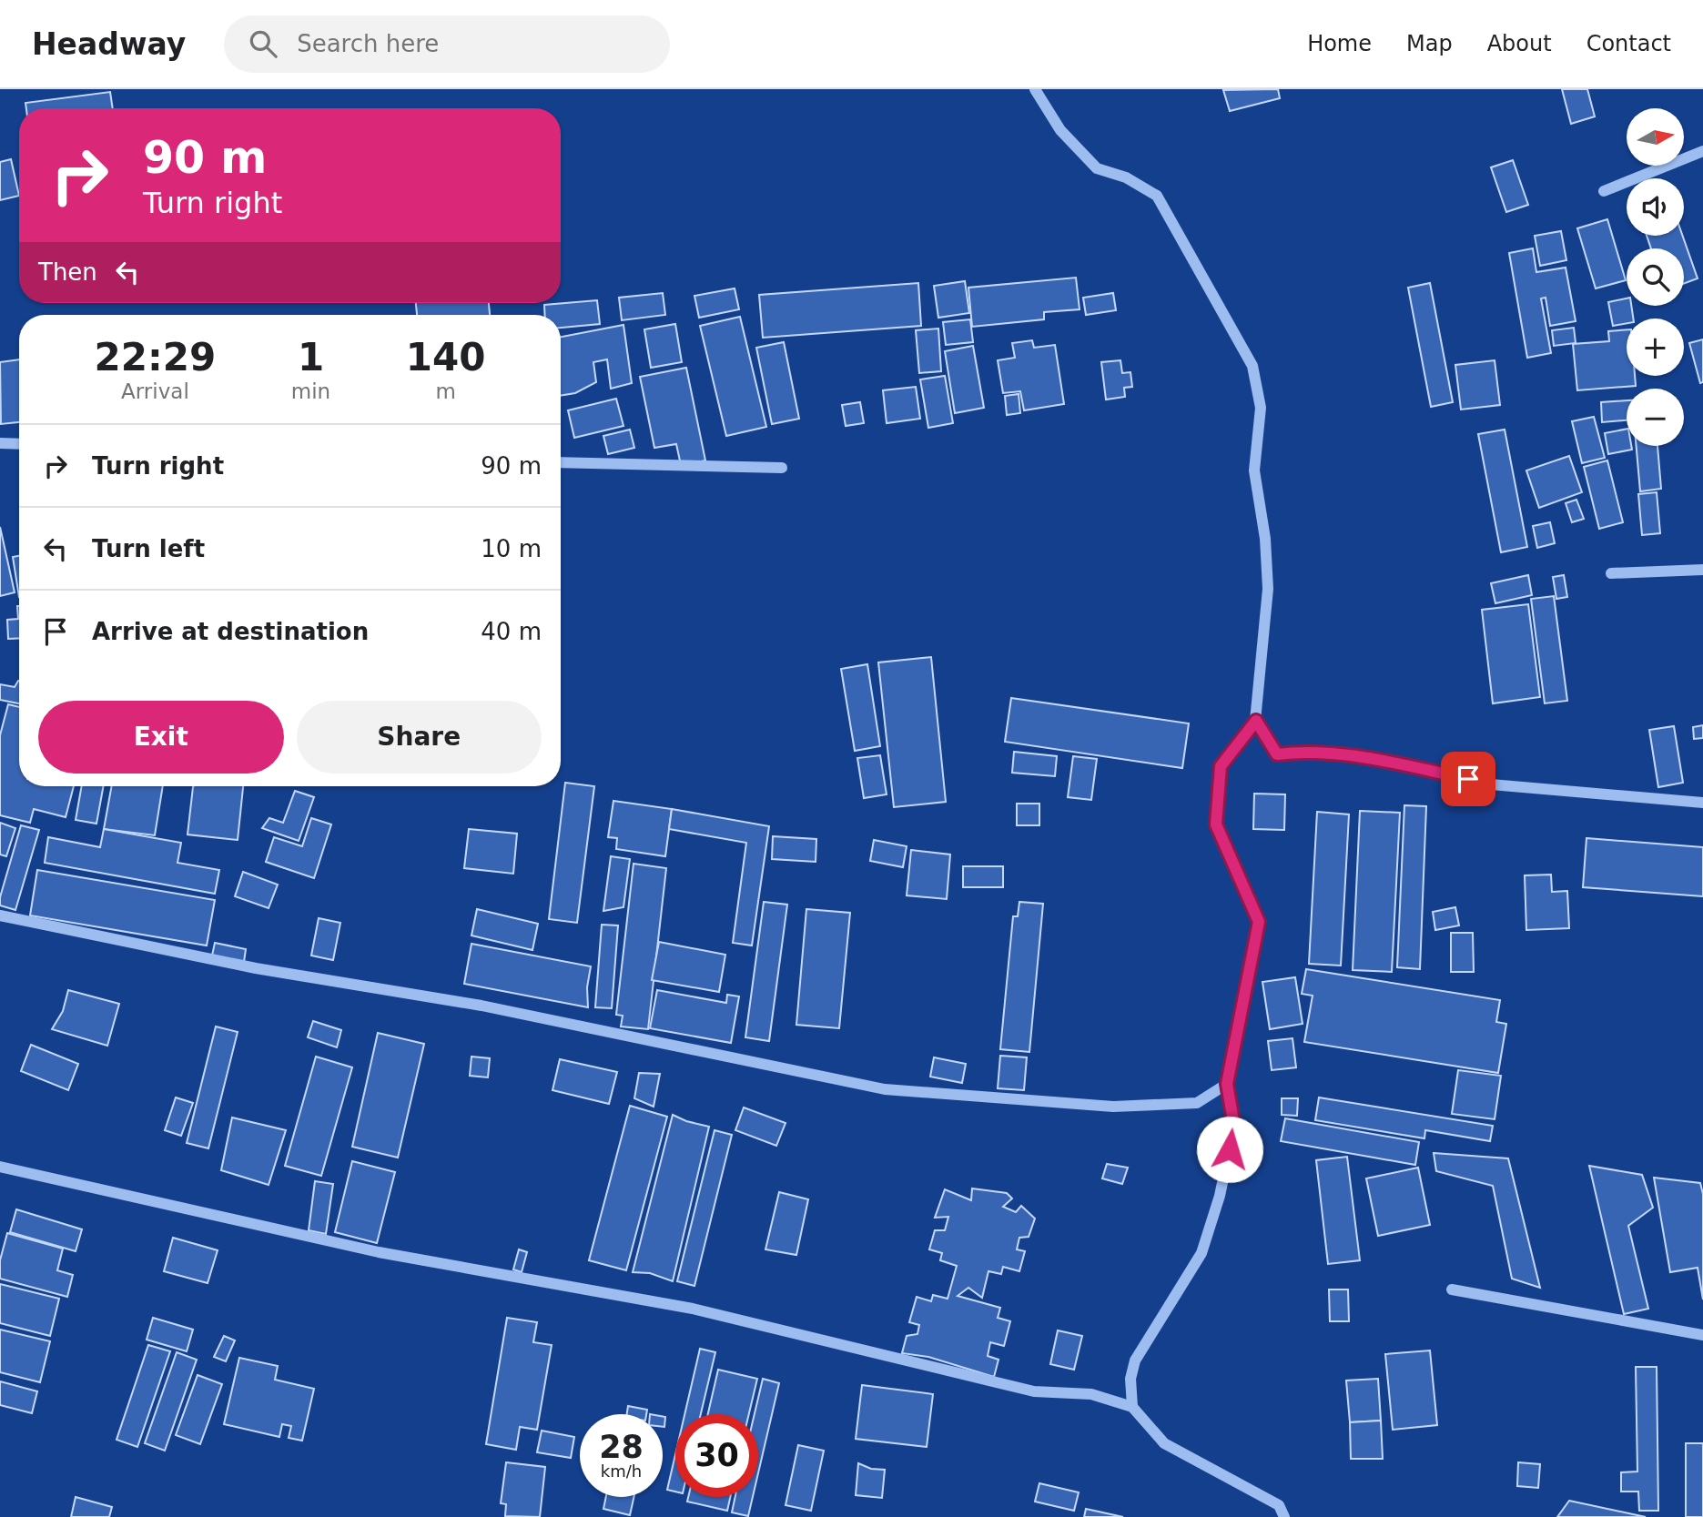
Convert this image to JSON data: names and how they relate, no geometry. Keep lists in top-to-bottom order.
{
  "north": "right",
  "page": {
    "header": "Headway",
    "search": "Search here",
    "nav": [
      "Home",
      "Map",
      "About",
      "Contact"
    ],
    "map_buttons": ["+", "−"],
    "turn": ["90 m", "Turn right"],
    "then": "Then",
    "eta": [
      "22:29",
      "Arrival",
      "1",
      "min",
      "140",
      "m"
    ],
    "list": [
      {
        "name": "Turn right",
        "value": "90 m"
      },
      {
        "name": "Turn left",
        "value": "10 m"
      },
      {
        "name": "Arrive at destination",
        "value": "40 m"
      }
    ],
    "buttons": ["Exit", "Share"],
    "speed": "28 km/h",
    "limit": "30"
  }
}
